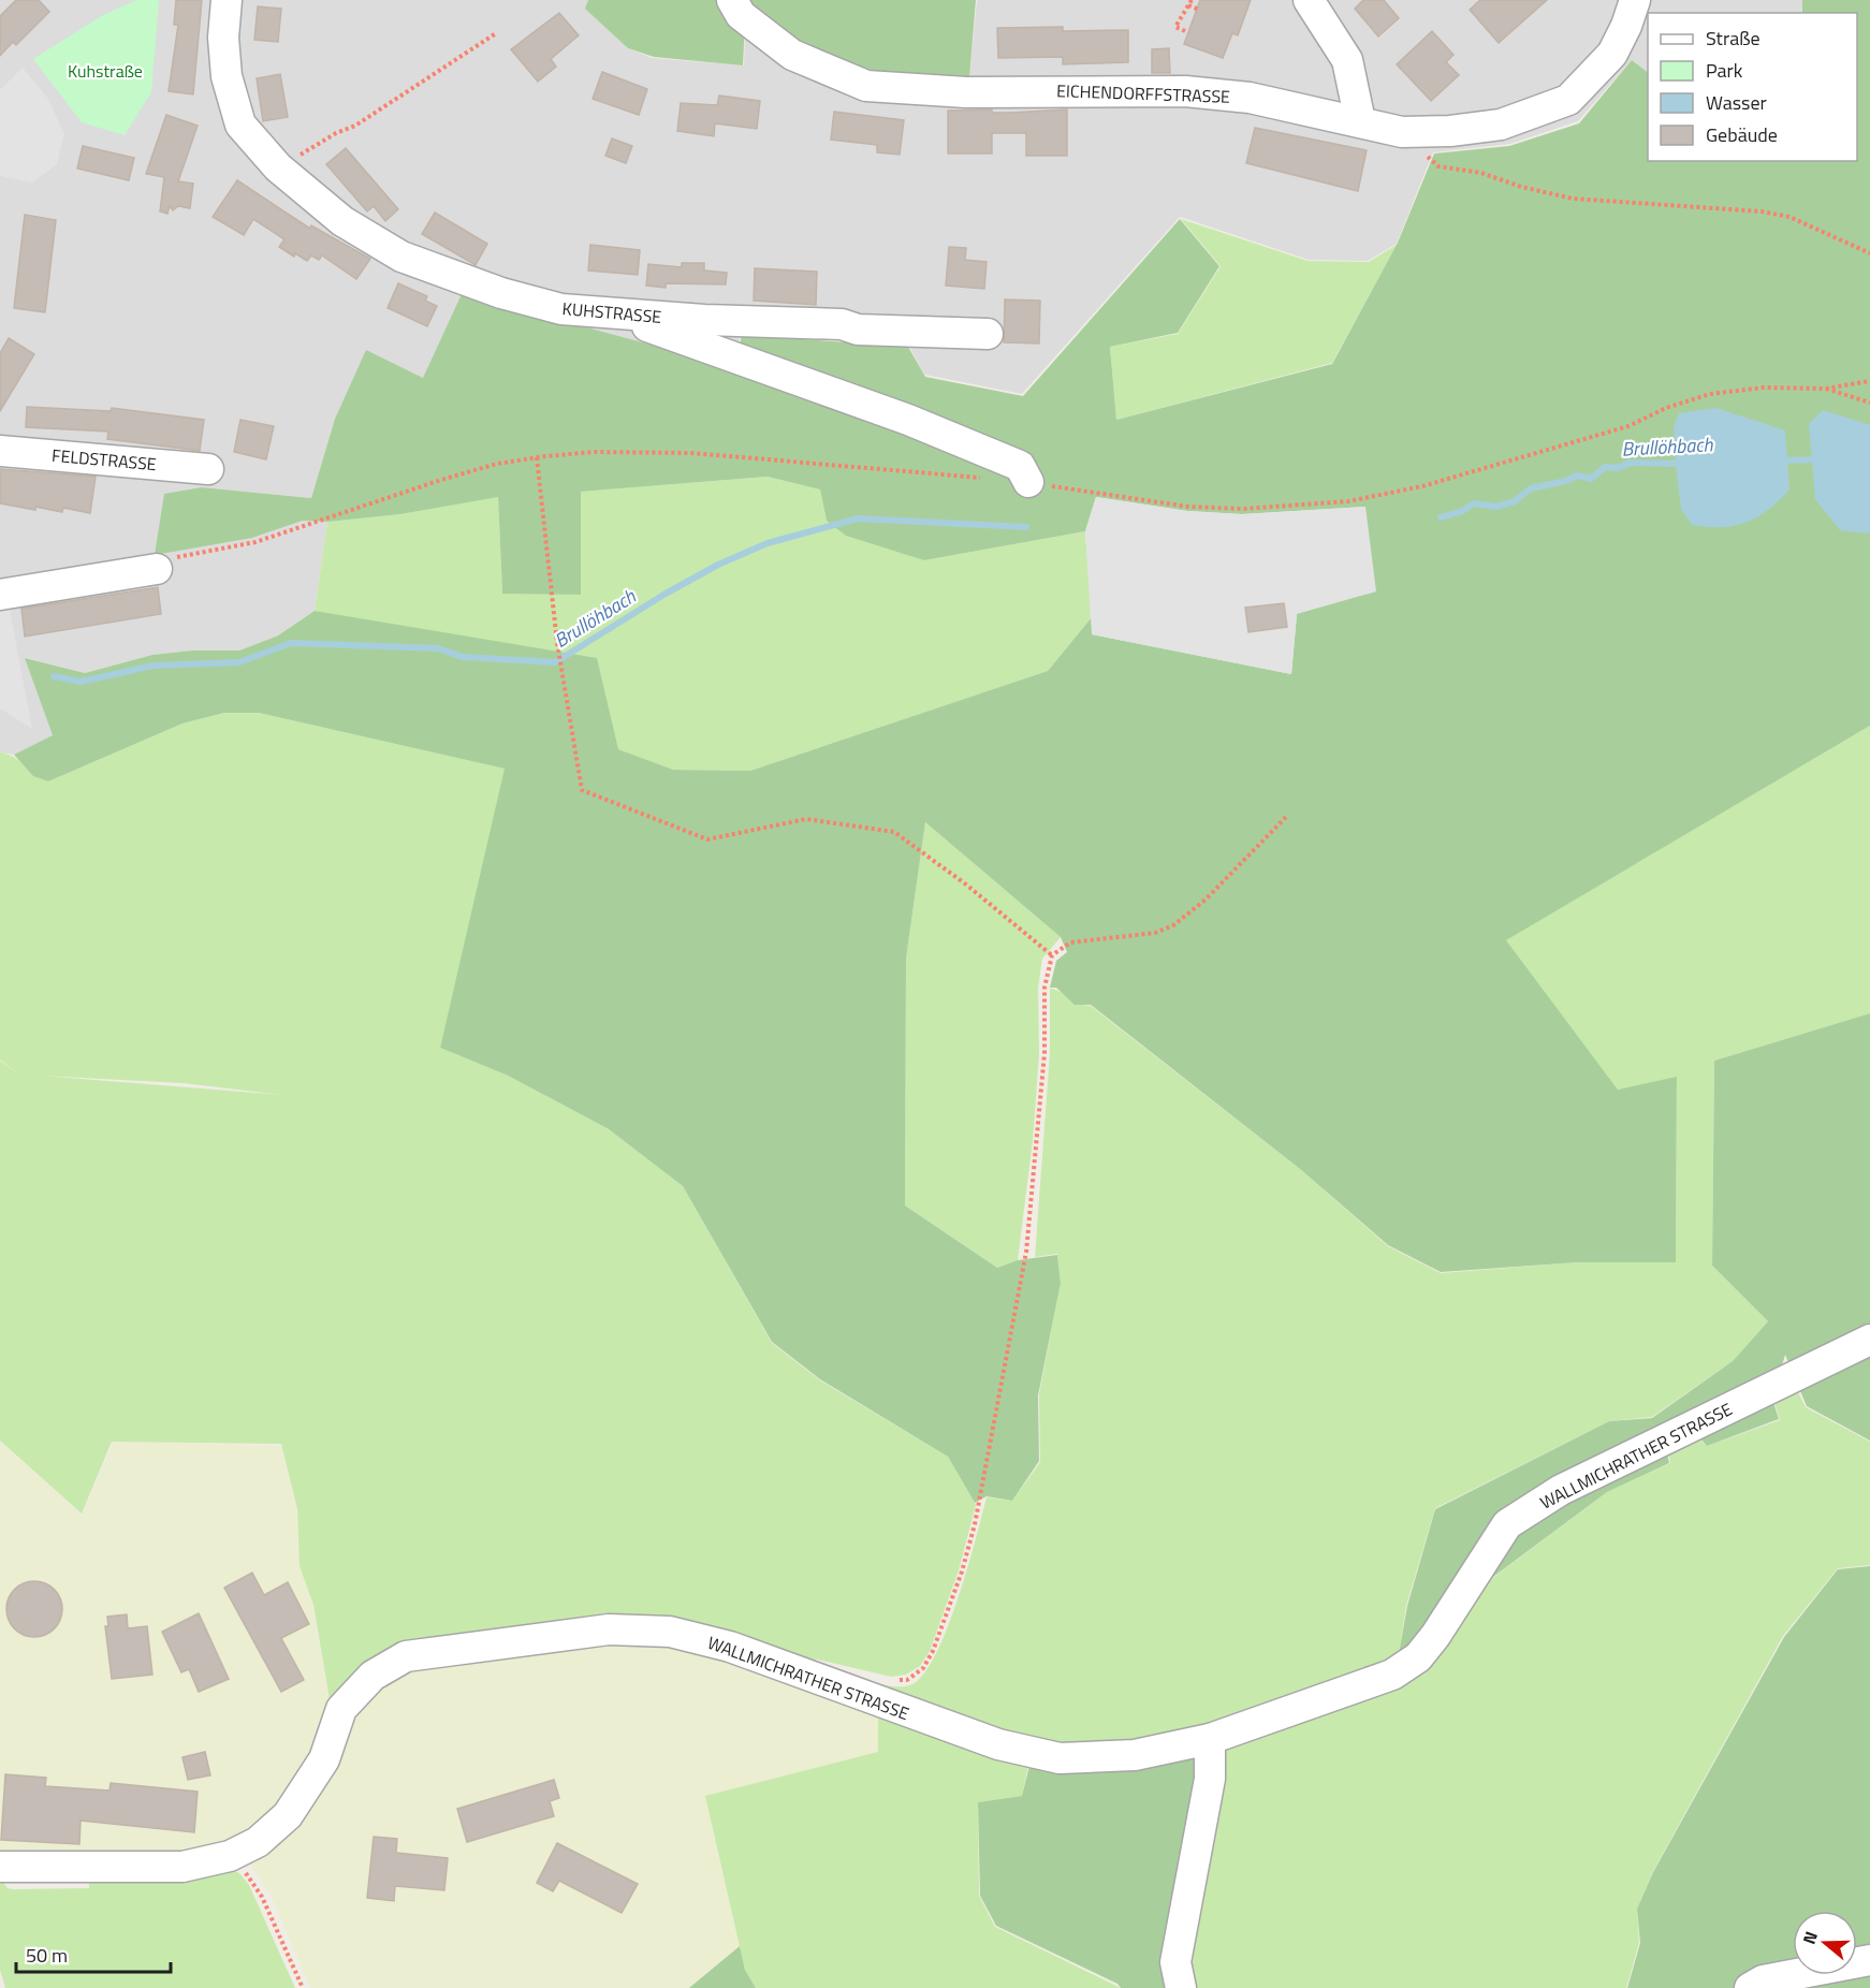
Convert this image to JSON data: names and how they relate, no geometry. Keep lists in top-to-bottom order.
{
  "streets": {
    "street": [
      "EICHENDORFFSTRASSE",
      "KUHSTRASSE",
      "FELDSTRASSE",
      "WALLMICHRATHER STRASSE"
    ]
  },
  "water": ["Brullöhbach"],
  "parks": ["Kuhstraße"],
  "legend": [
    "Straße",
    "Park",
    "Wasser",
    "Gebäude"
  ],
  "scale_bar": "50 m",
  "north": "left"
}
